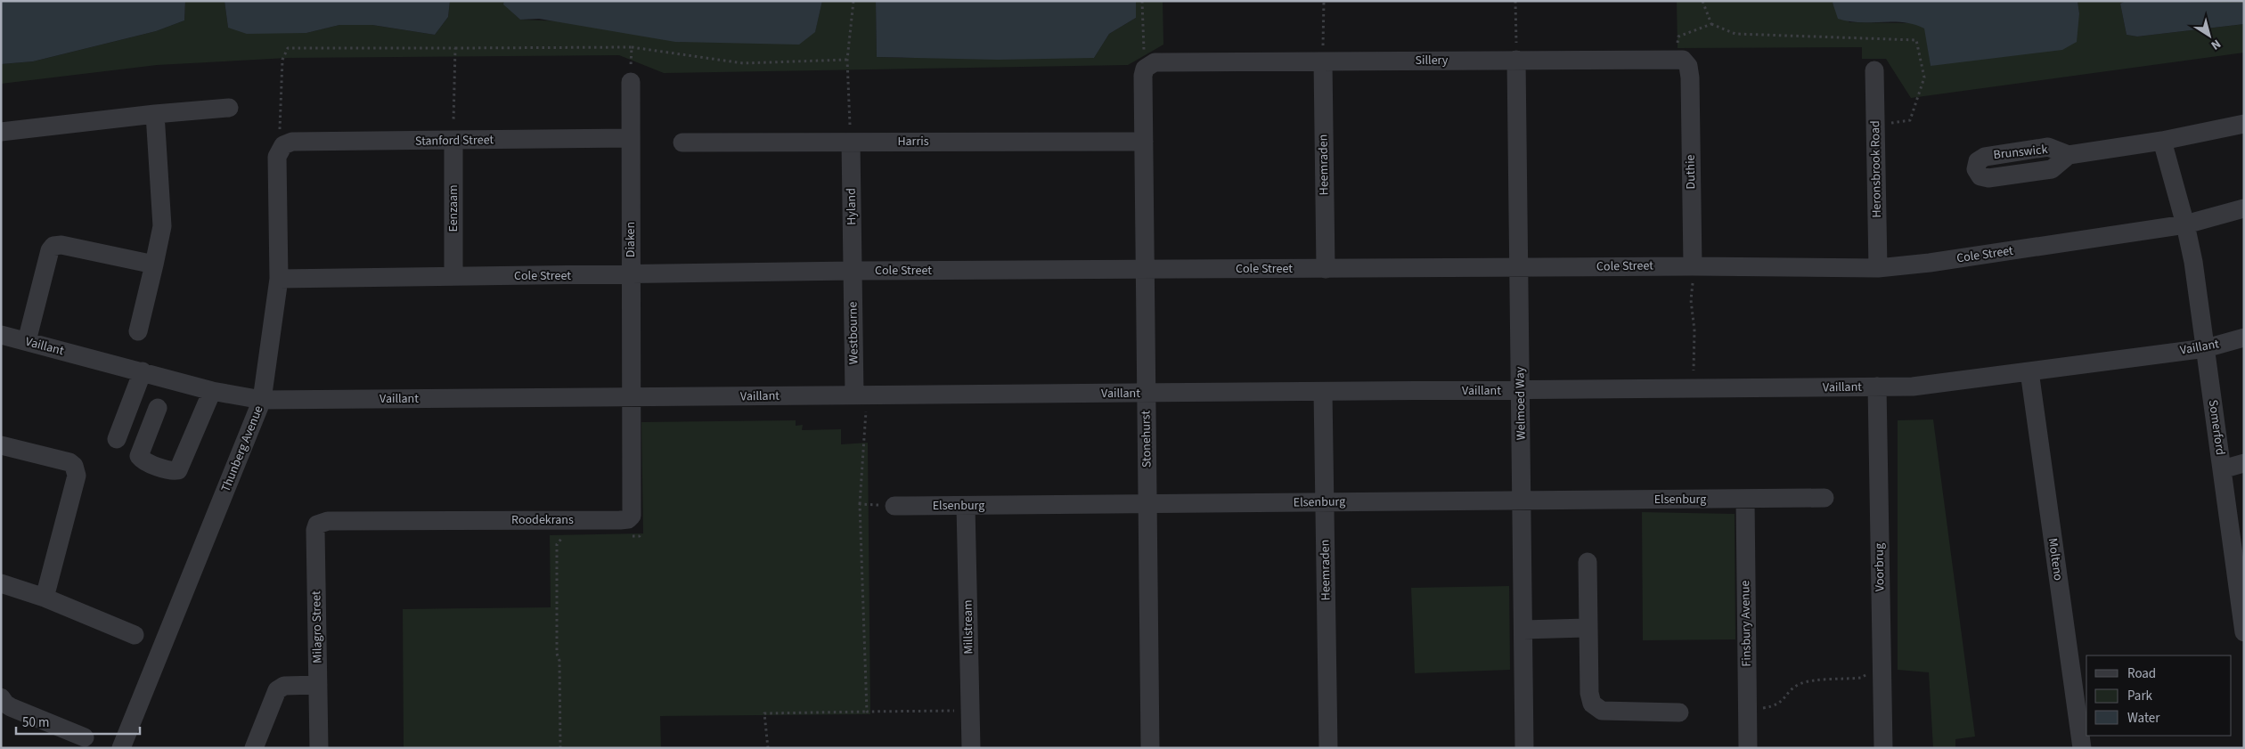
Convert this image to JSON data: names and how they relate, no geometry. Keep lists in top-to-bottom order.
{
  "streets": {
    "street": [
      "Sillery",
      "Stanford Street",
      "Harris",
      "Heemraden",
      "Heronsbrook Road",
      "Duthie",
      "Hyland",
      "Eenzaam",
      "Diaken",
      "Cole Street",
      "Westbourne",
      "Vaillant",
      "Welmoed Way",
      "Somerford",
      "Stonehurst",
      "Thunberg Avenue",
      "Elsenburg",
      "Roodekrans",
      "Molteno",
      "Voorbrug",
      "Finsbury Avenue",
      "Milagro Street",
      "Millstream"
    ]
  },
  "crossings": [
    ["Sillery", "Heemraden"],
    ["Sillery", "Duthie"],
    ["Sillery", "Welmoed Way"],
    ["Sillery", "Stonehurst"],
    ["Stanford Street", "Eenzaam"],
    ["Stanford Street", "Diaken"],
    ["Stanford Street", "Thunberg Avenue"],
    ["Harris", "Hyland"],
    ["Harris", "Stonehurst"],
    ["Heemraden", "Cole Street"],
    ["Heemraden", "Vaillant"],
    ["Heemraden", "Elsenburg"],
    ["Heronsbrook Road", "Cole Street"],
    ["Duthie", "Cole Street"],
    ["Hyland", "Cole Street"],
    ["Hyland", "Westbourne"],
    ["Eenzaam", "Cole Street"],
    ["Diaken", "Cole Street"],
    ["Diaken", "Vaillant"],
    ["Cole Street", "Westbourne"],
    ["Cole Street", "Welmoed Way"],
    ["Cole Street", "Somerford"],
    ["Cole Street", "Stonehurst"],
    ["Cole Street", "Thunberg Avenue"],
    ["Westbourne", "Vaillant"],
    ["Vaillant", "Welmoed Way"],
    ["Vaillant", "Somerford"],
    ["Vaillant", "Stonehurst"],
    ["Vaillant", "Thunberg Avenue"],
    ["Vaillant", "Molteno"],
    ["Vaillant", "Voorbrug"],
    ["Welmoed Way", "Elsenburg"],
    ["Stonehurst", "Elsenburg"],
    ["Elsenburg", "Finsbury Avenue"],
    ["Elsenburg", "Millstream"],
    ["Roodekrans", "Milagro Street"]
  ],
  "legend": ["Road", "Park", "Water"],
  "scale_bar": "50 m",
  "north": "bottom right"
}
